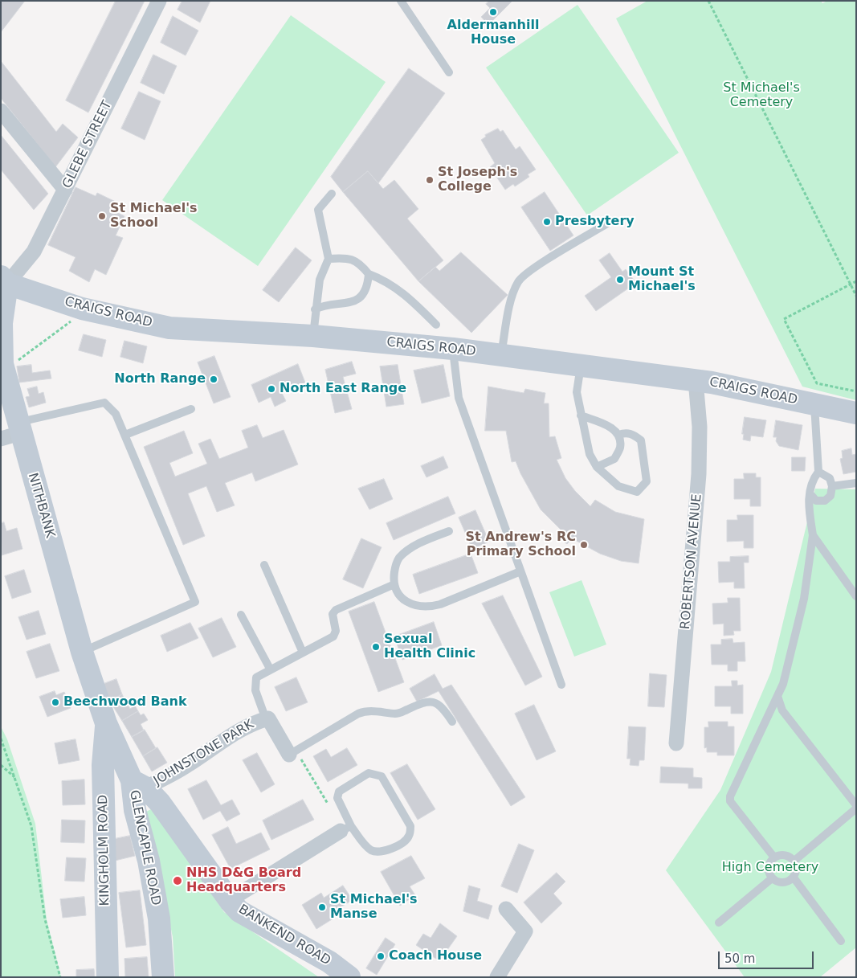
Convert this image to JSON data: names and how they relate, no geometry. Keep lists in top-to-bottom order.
{
  "streets": {
    "street": [
      "GLEBE STREET",
      "CRAIGS ROAD",
      "NITHBANK",
      "ROBERTSON AVENUE",
      "JOHNSTONE PARK",
      "GLENCAPLE ROAD",
      "KINGHOLM ROAD",
      "BANKEND ROAD"
    ]
  },
  "crossings": [
    ["GLEBE STREET", "CRAIGS ROAD"],
    ["GLEBE STREET", "NITHBANK"],
    ["CRAIGS ROAD", "NITHBANK"],
    ["CRAIGS ROAD", "ROBERTSON AVENUE"],
    ["NITHBANK", "GLENCAPLE ROAD"],
    ["NITHBANK", "KINGHOLM ROAD"],
    ["JOHNSTONE PARK", "GLENCAPLE ROAD"],
    ["JOHNSTONE PARK", "BANKEND ROAD"],
    ["GLENCAPLE ROAD", "KINGHOLM ROAD"],
    ["GLENCAPLE ROAD", "BANKEND ROAD"]
  ],
  "parks": ["St Michael's Cemetery", "High Cemetery"],
  "places": [
    "Aldermanhill House",
    "St Joseph's College",
    "St Michael's School",
    "Presbytery",
    "Mount St Michael's",
    "North Range",
    "North East Range",
    "St Andrew's RC Primary School",
    "Sexual Health Clinic",
    "Beechwood Bank",
    "NHS D&G Board Headquarters",
    "St Michael's Manse",
    "Coach House"
  ],
  "scale_bar": "50 m"
}
